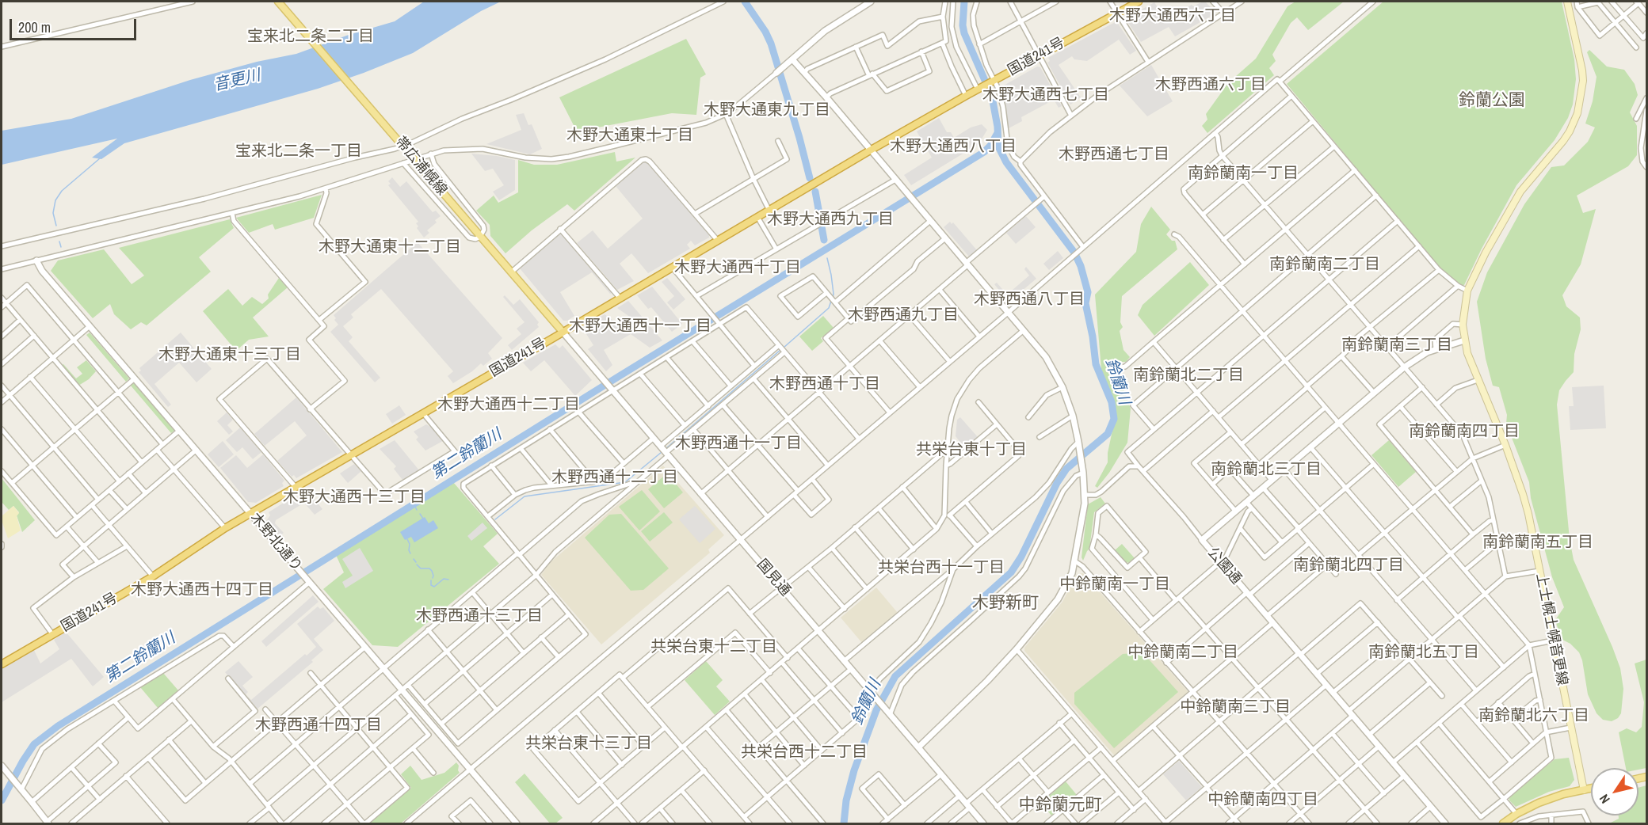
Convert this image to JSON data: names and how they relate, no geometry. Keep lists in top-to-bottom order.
{
  "streets": {
    "highway": ["国道241号"],
    "main road": ["帯広浦幌線", "上士幌士幌音更線"],
    "street": ["木野北通り", "公園通", "国見通"]
  },
  "crossings": [
    ["国道241号", "帯広浦幌線"],
    ["国道241号", "木野北通り"],
    ["国道241号", "国見通"],
    ["帯広浦幌線", "国見通"],
    ["公園通", "上士幌士幌音更線"]
  ],
  "districts": [
    "木野大通西六丁目",
    "宝来北二条二丁目",
    "木野西通六丁目",
    "木野大通西七丁目",
    "鈴蘭公園",
    "木野大通東九丁目",
    "木野大通東十丁目",
    "木野大通西八丁目",
    "宝来北二条一丁目",
    "木野西通七丁目",
    "南鈴蘭南一丁目",
    "木野大通西九丁目",
    "木野大通東十二丁目",
    "南鈴蘭南二丁目",
    "木野大通西十丁目",
    "木野西通八丁目",
    "木野西通九丁目",
    "木野大通西十一丁目",
    "南鈴蘭南三丁目",
    "木野大通東十三丁目",
    "南鈴蘭北二丁目",
    "木野西通十丁目",
    "木野大通西十二丁目",
    "南鈴蘭南四丁目",
    "木野西通十一丁目",
    "共栄台東十丁目",
    "南鈴蘭北三丁目",
    "木野西通十二丁目",
    "木野大通西十三丁目",
    "南鈴蘭南五丁目",
    "南鈴蘭北四丁目",
    "共栄台西十一丁目",
    "中鈴蘭南一丁目",
    "木野大通西十四丁目",
    "木野新町",
    "木野西通十三丁目",
    "共栄台東十二丁目",
    "中鈴蘭南二丁目",
    "南鈴蘭北五丁目",
    "中鈴蘭南三丁目",
    "南鈴蘭北六丁目",
    "木野西通十四丁目",
    "共栄台東十三丁目",
    "共栄台西十二丁目",
    "中鈴蘭南四丁目",
    "中鈴蘭元町"
  ],
  "water": ["音更川", "鈴蘭川", "第二鈴蘭川"],
  "scale_bar": "200 m",
  "north": "bottom left"
}
